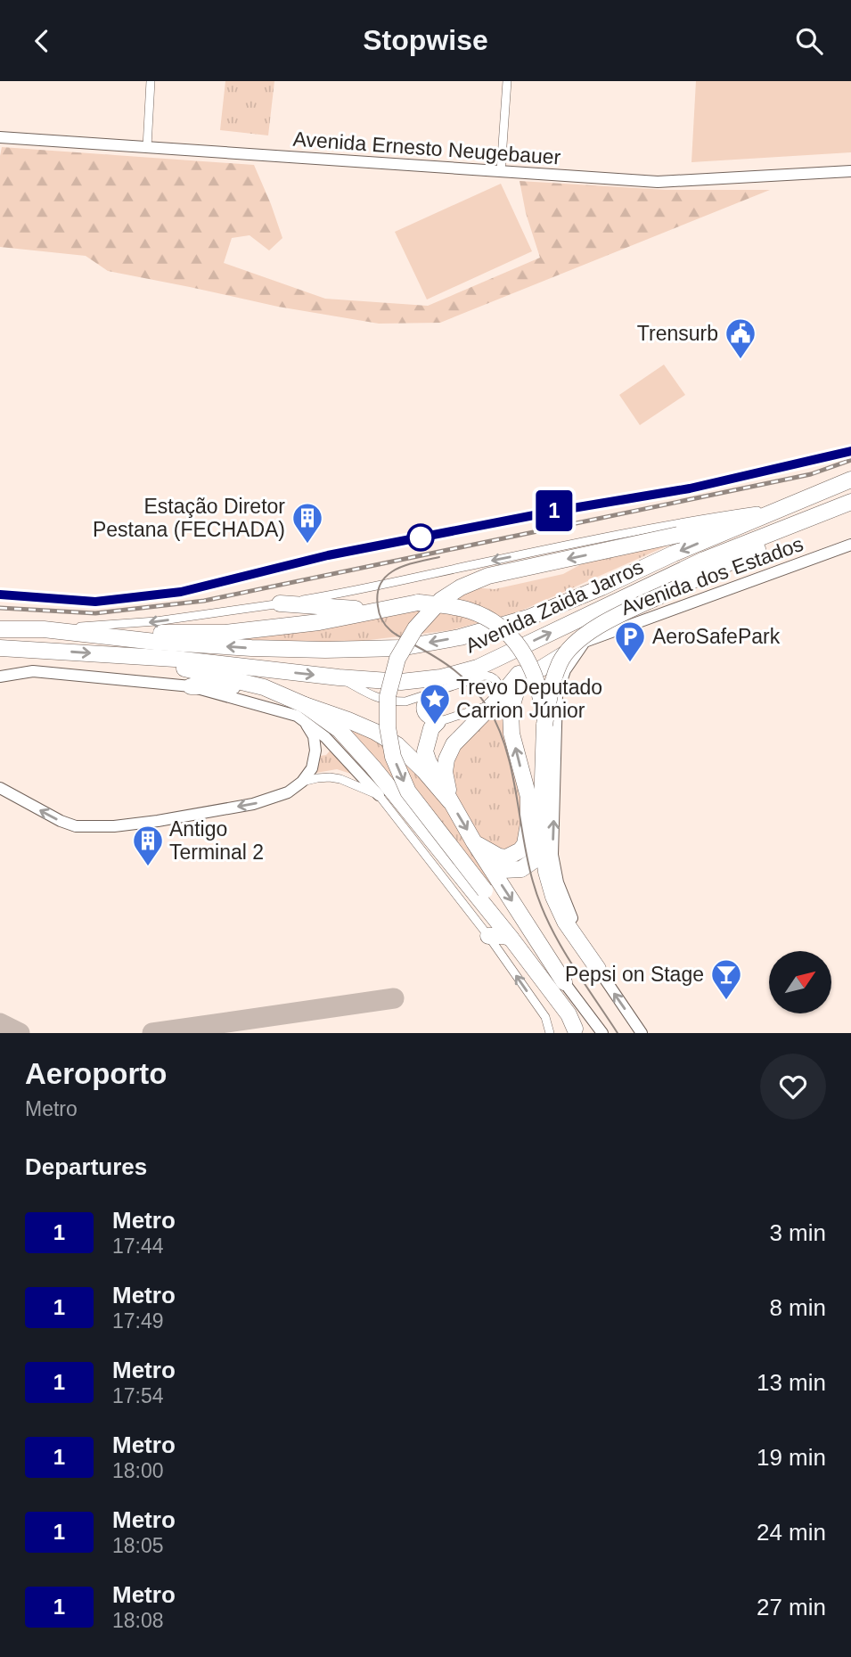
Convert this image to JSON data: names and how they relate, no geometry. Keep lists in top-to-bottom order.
{
  "streets": {
    "highway": ["Avenida Zaida Jarros"],
    "street": ["Avenida Ernesto Neugebauer", "Avenida dos Estados"]
  },
  "places": {
    "public building": ["Trensurb"],
    "building": ["Estação Diretor Pestana (FECHADA)", "Antigo Terminal 2"],
    "parking": ["AeroSafePark"],
    "place": ["Trevo Deputado Carrion Júnior"],
    "bar": ["Pepsi on Stage"]
  },
  "lines": ["metro line 1"],
  "north": "top right",
  "page": {
    "header": "Stopwise",
    "on_map": "1",
    "heading": [
      ["Aeroporto", "Metro"],
      "Departures"
    ],
    "list": [
      {
        "mark": "1",
        "name": "Metro",
        "note": "17:44",
        "value": "3 min"
      },
      {
        "mark": "1",
        "name": "Metro",
        "note": "17:49",
        "value": "8 min"
      },
      {
        "mark": "1",
        "name": "Metro",
        "note": "17:54",
        "value": "13 min"
      },
      {
        "mark": "1",
        "name": "Metro",
        "note": "18:00",
        "value": "19 min"
      },
      {
        "mark": "1",
        "name": "Metro",
        "note": "18:05",
        "value": "24 min"
      },
      {
        "mark": "1",
        "name": "Metro",
        "note": "18:08",
        "value": "27 min"
      }
    ]
  }
}
